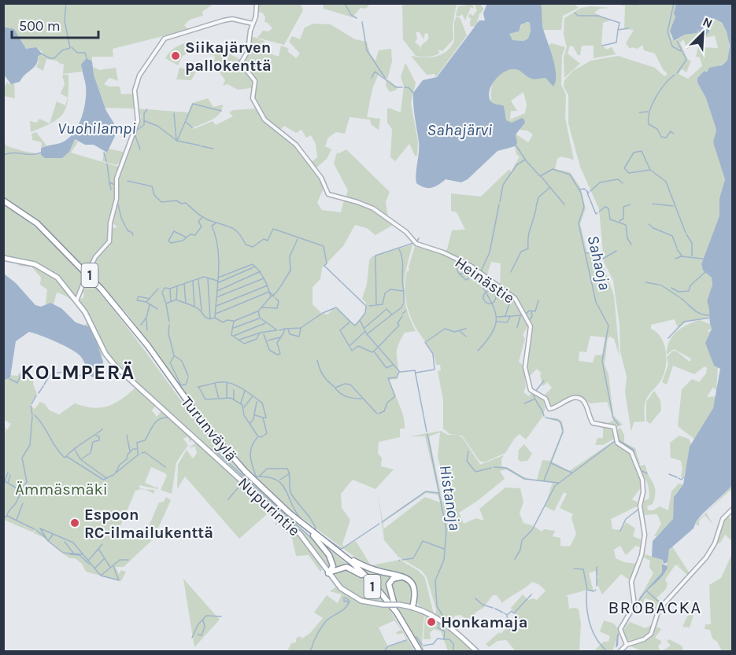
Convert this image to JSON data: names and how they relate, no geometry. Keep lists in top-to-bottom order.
{
  "streets": {
    "highway": ["1", "Turunväylä"],
    "main road": ["Nupurintie"],
    "street": ["Heinästie"]
  },
  "districts": ["KOLMPERÄ", "BROBACKA"],
  "water": [
    "Vuohilampi",
    "Sahajärvi",
    "Sahaoja",
    "Histanoja"
  ],
  "parks": ["Ämmäsmäki"],
  "places": ["Siikajärven pallokenttä", "Espoon RC-ilmailukenttä", "Honkamaja"],
  "scale_bar": "500 m",
  "north": "top right"
}
